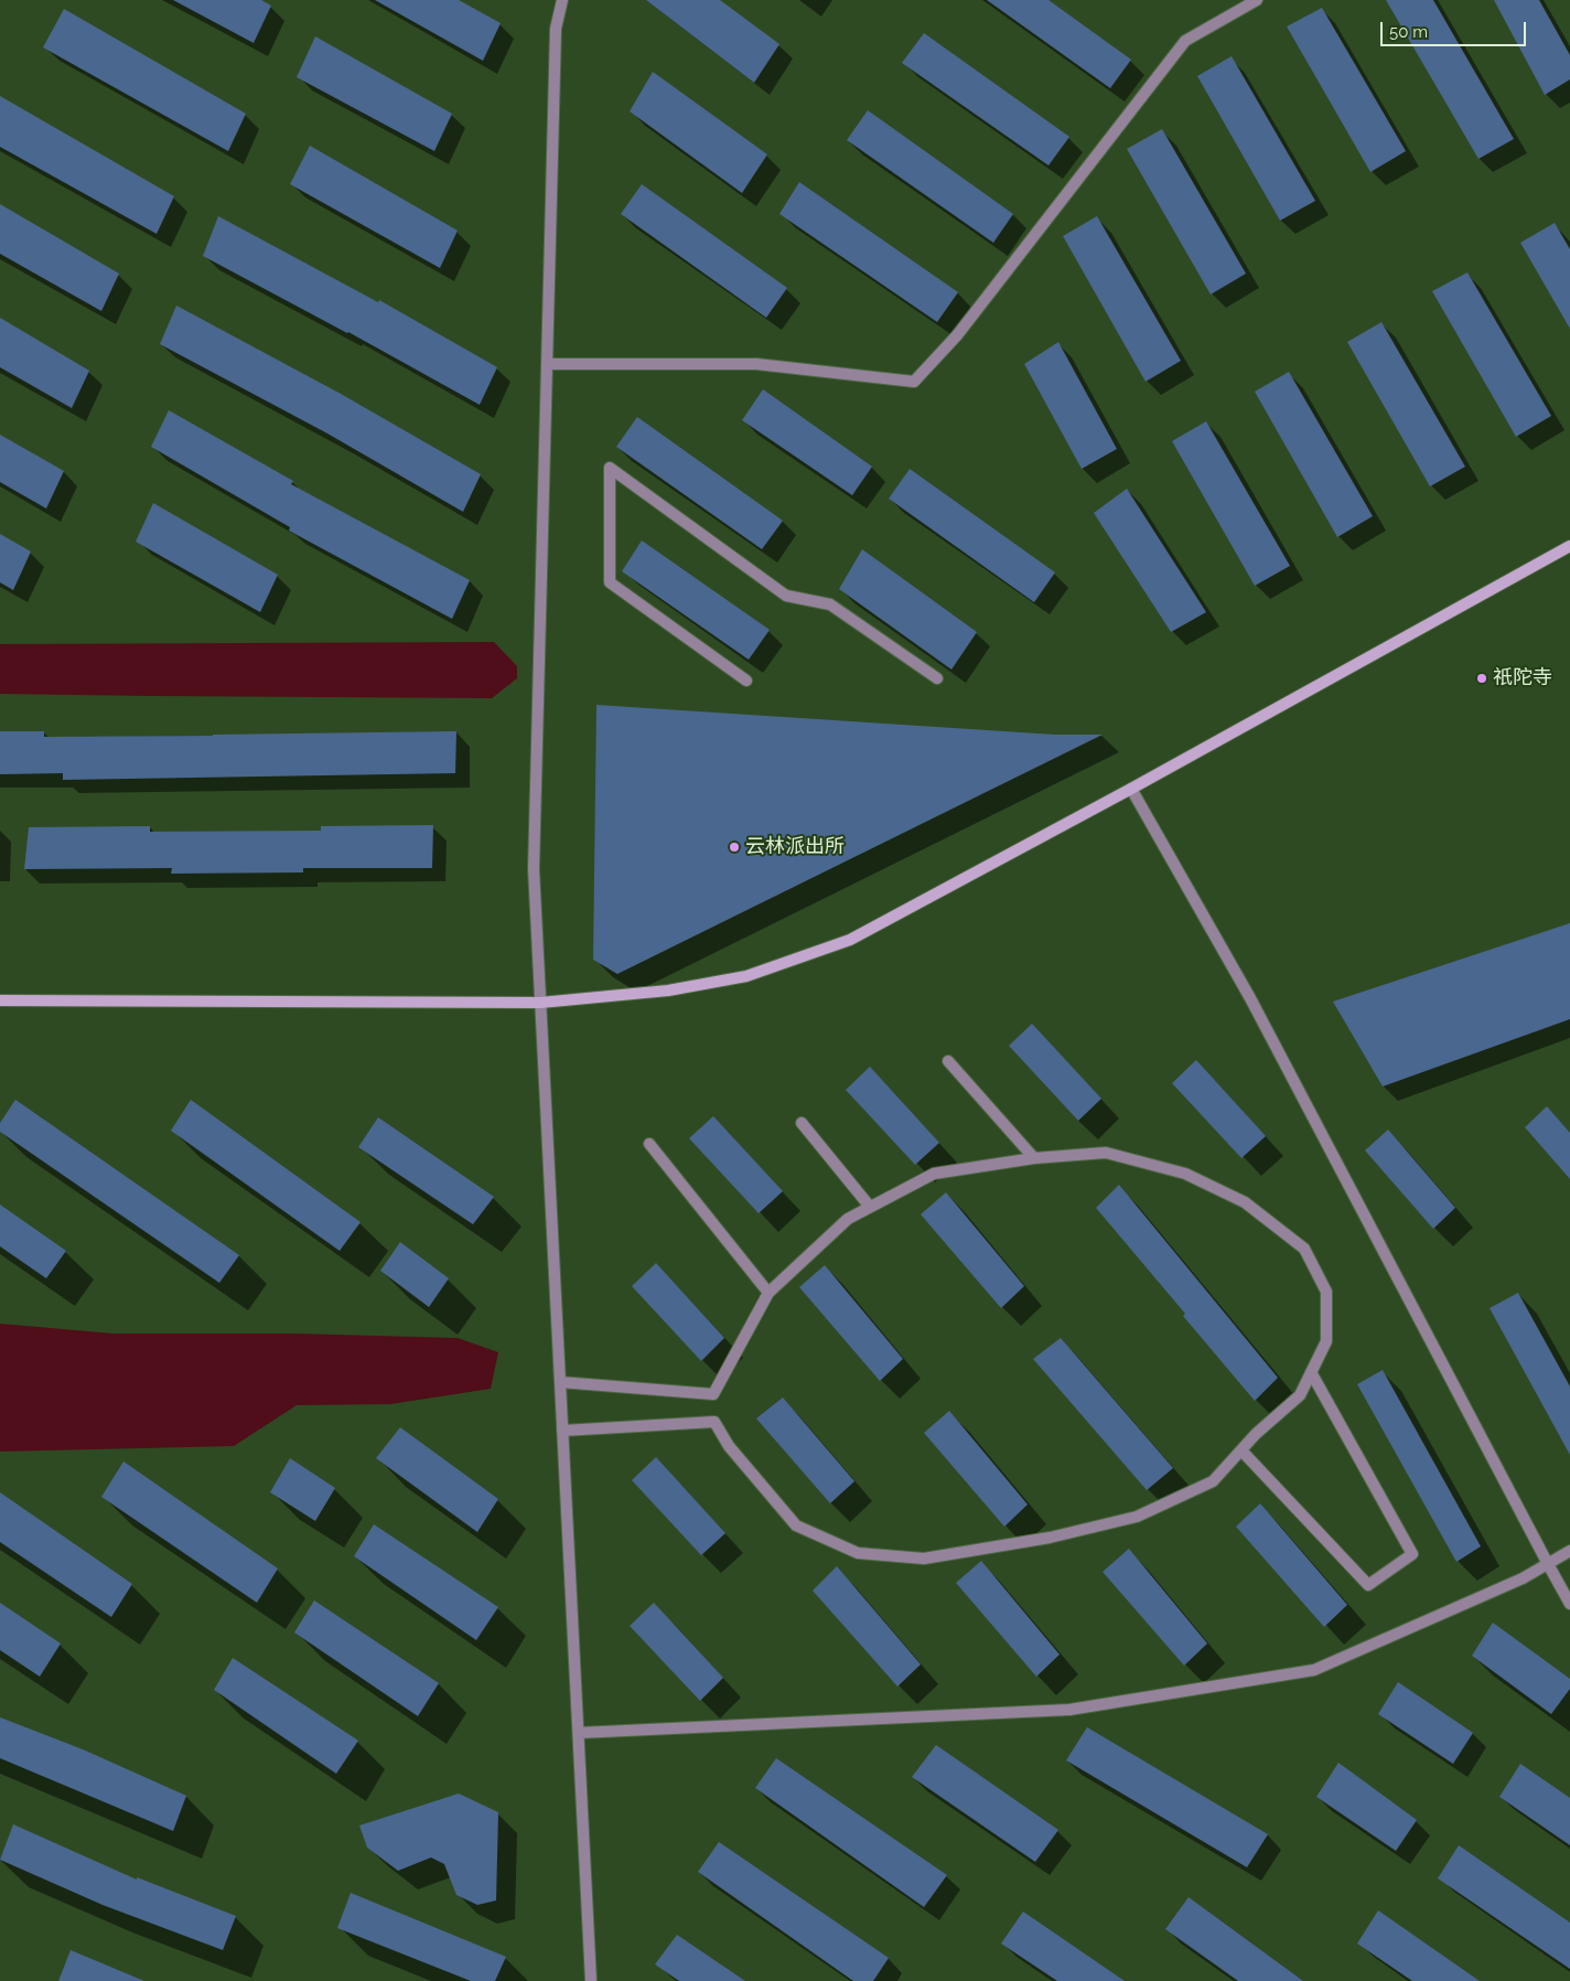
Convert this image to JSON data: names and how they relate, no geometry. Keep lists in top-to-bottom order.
{
  "places": ["祇陀寺", "云林派出所"],
  "scale_bar": "50 m"
}
